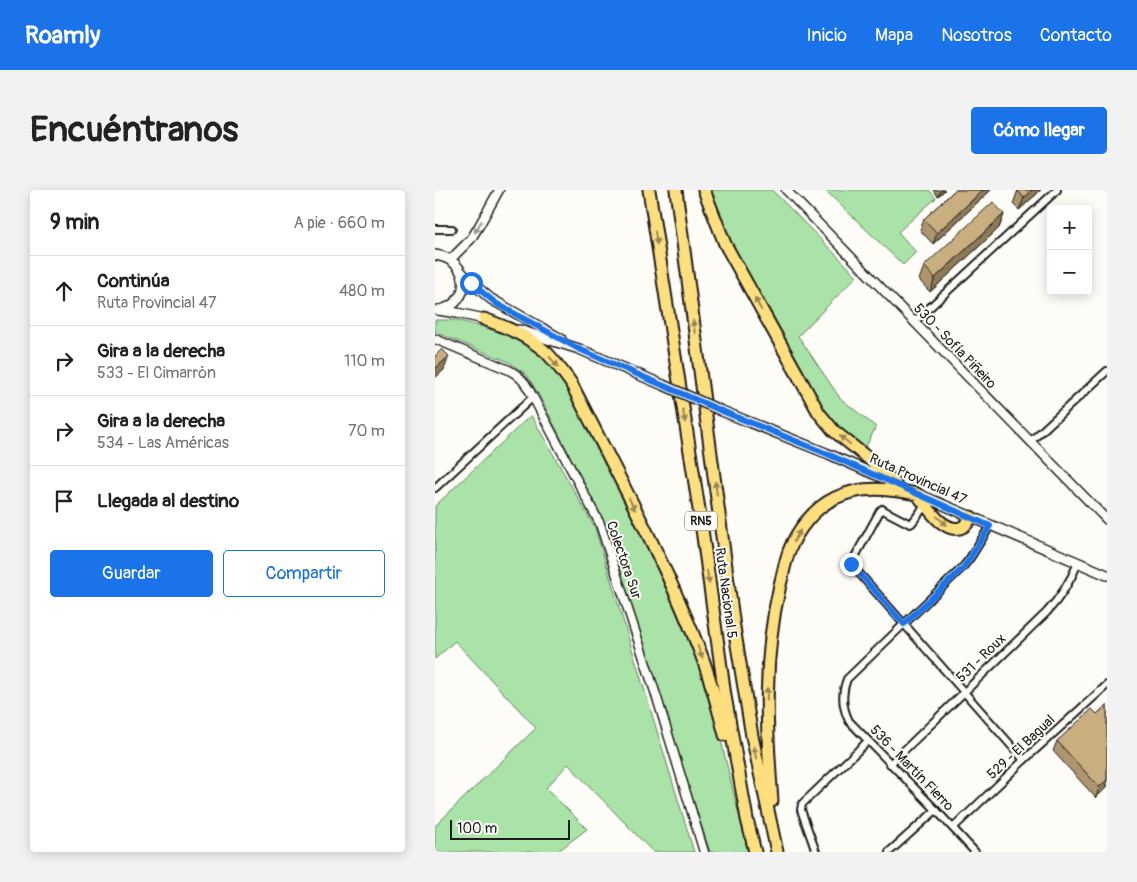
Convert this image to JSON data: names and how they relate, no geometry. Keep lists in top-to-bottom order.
{
  "streets": {
    "highway": ["RN5", "Ruta Nacional 5"],
    "main road": ["Ruta Provincial 47"],
    "street": [
      "530 - Sofía Piñeiro",
      "Colectora Sur",
      "531 - Roux",
      "529 - El Bagual",
      "536 - Martín Fierro"
    ]
  },
  "crossings": [
    ["Ruta Provincial 47", "531 - Roux"],
    ["531 - Roux", "536 - Martín Fierro"],
    ["529 - El Bagual", "536 - Martín Fierro"]
  ],
  "scale_bar": "100 m",
  "page": {
    "header": "Roamly",
    "nav": [
      "Inicio",
      "Mapa",
      "Nosotros",
      "Contacto"
    ],
    "buttons": [
      "Cómo llegar",
      ["Guardar", "Compartir"]
    ],
    "title": "Encuéntranos",
    "heading": ["9 min", "A pie · 660 m"],
    "map_buttons": ["+", "−"],
    "list": [
      ["Continúa", "Ruta Provincial 47", "480 m"],
      ["Gira a la derecha", "533 - El Cimarrón", "110 m"],
      ["Gira a la derecha", "534 - Las Américas", "70 m"],
      "Llegada al destino"
    ],
    "scale": "100 m"
  }
}
